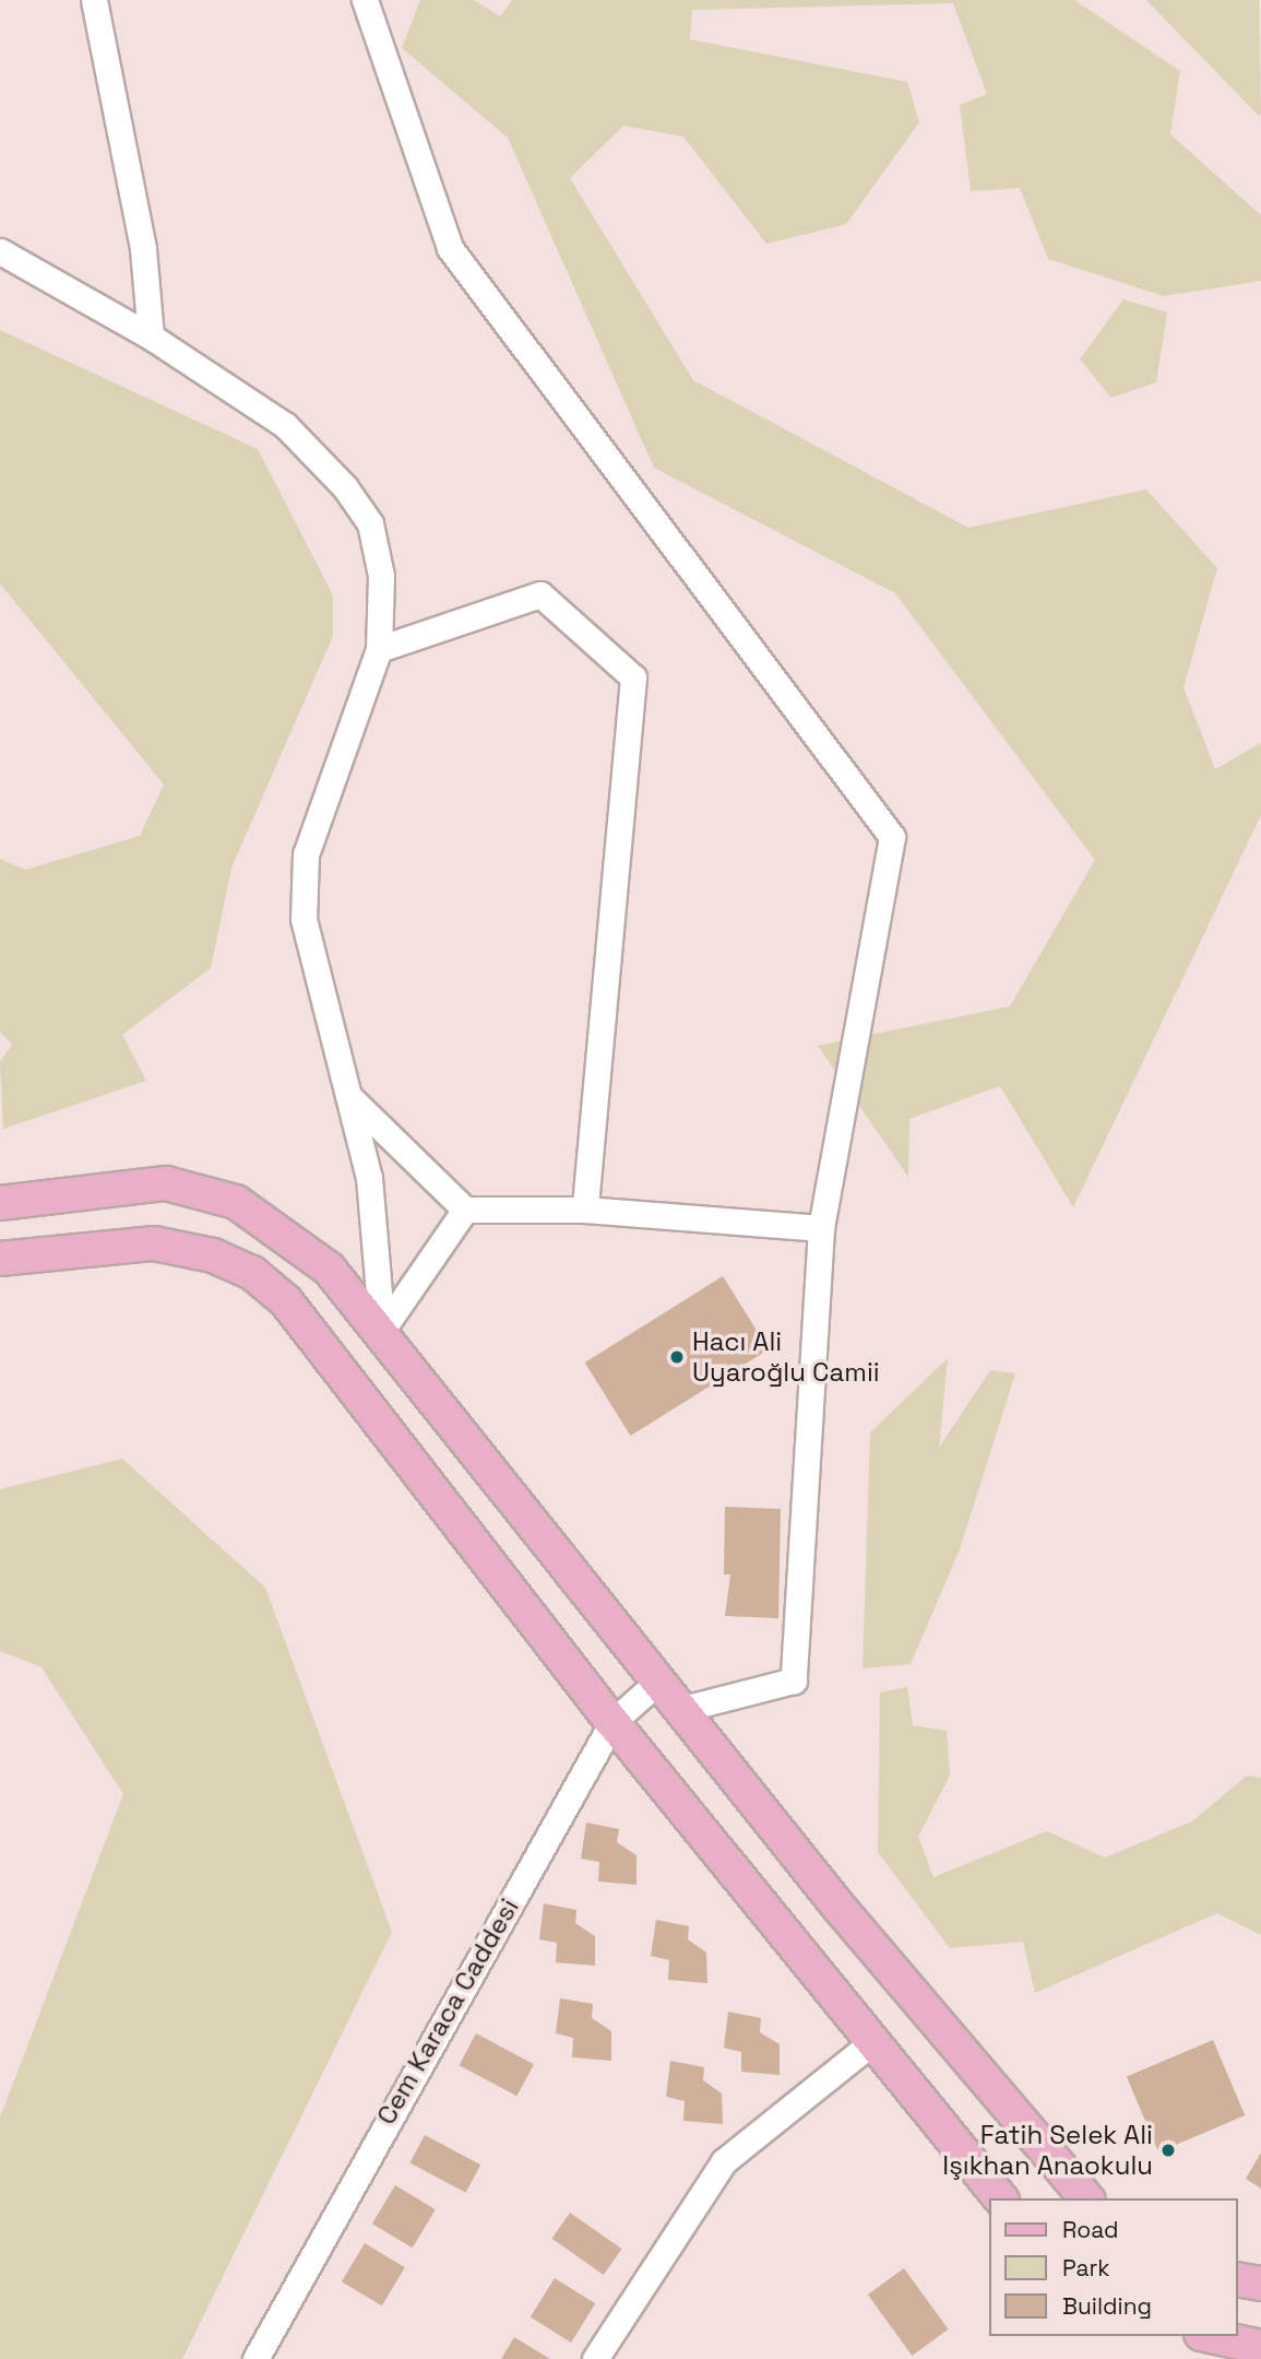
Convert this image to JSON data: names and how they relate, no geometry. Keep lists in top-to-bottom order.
{
  "streets": {
    "street": ["Cem Karaca Caddesi"]
  },
  "places": ["Hacı Ali Uyaroğlu Camii", "Fatih Selek Ali Işıkhan Anaokulu"],
  "legend": ["Road", "Park", "Building"]
}
